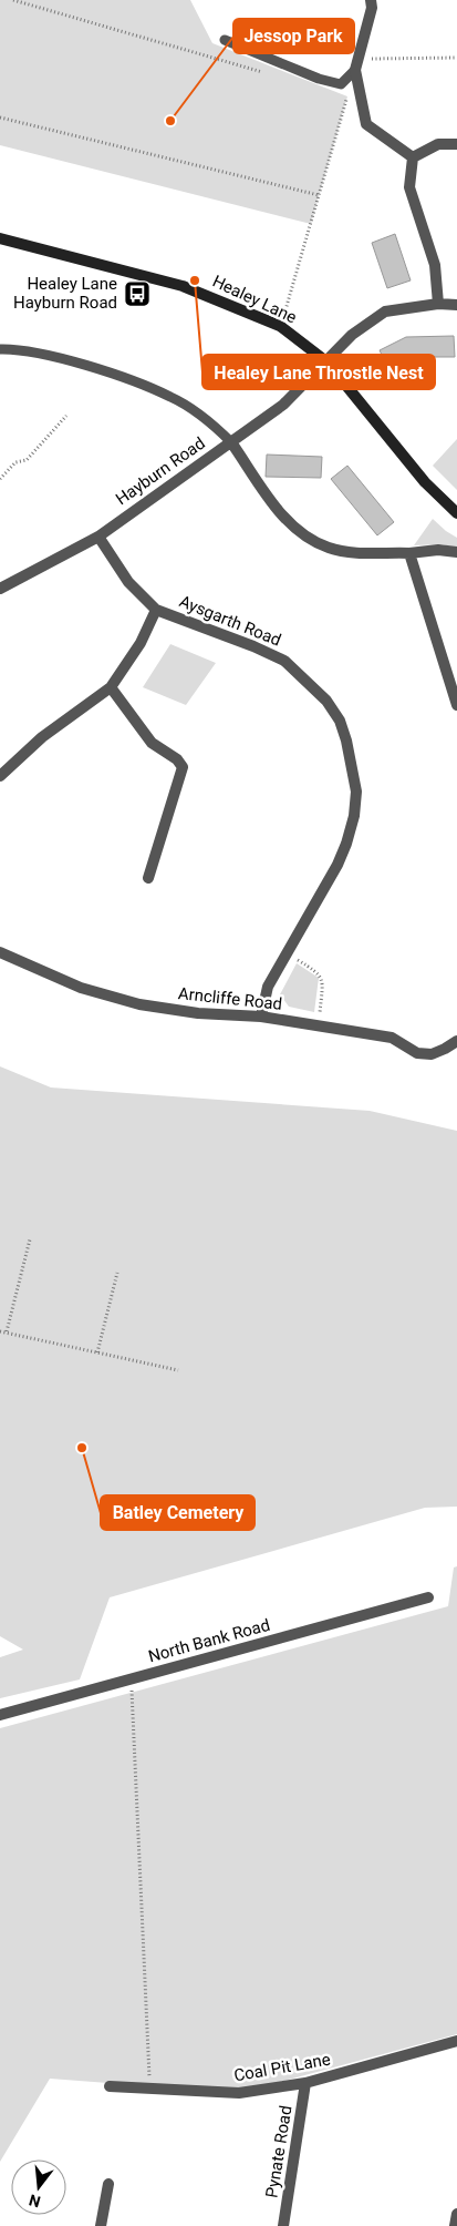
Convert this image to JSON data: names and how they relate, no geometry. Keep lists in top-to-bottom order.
{
  "streets": {
    "main road": ["Healey Lane"],
    "street": [
      "Hayburn Road",
      "Aysgarth Road",
      "Arncliffe Road",
      "North Bank Road",
      "Coal Pit Lane",
      "Pynate Road"
    ]
  },
  "crossings": [
    ["Healey Lane", "Hayburn Road"],
    ["Hayburn Road", "Aysgarth Road"],
    ["Aysgarth Road", "Arncliffe Road"],
    ["Coal Pit Lane", "Pynate Road"]
  ],
  "places": {
    "other": ["Jessop Park", "Healey Lane Throstle Nest", "Batley Cemetery"],
    "bus stop": ["Healey Lane Hayburn Road"]
  },
  "north": "bottom"
}
